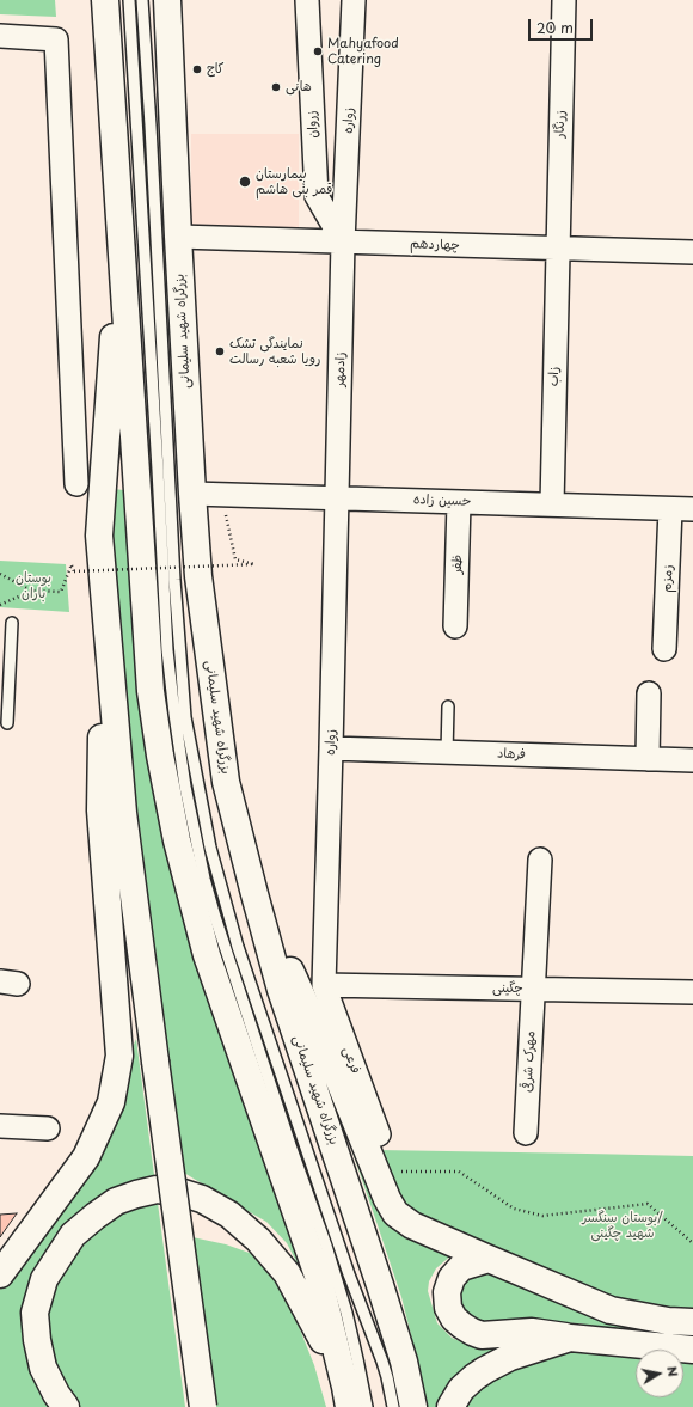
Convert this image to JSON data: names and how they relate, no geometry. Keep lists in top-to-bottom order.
{
  "streets": {
    "highway": ["بزرگراه شهید سلیمانی"],
    "street": [
      "زواره",
      "زروان",
      "زرنگار",
      "چهاردهم",
      "زادمهر",
      "زاب",
      "حسین زاده",
      "ظفر",
      "زمزم",
      "فرهاد",
      "چگینی",
      "فرعی",
      "مهرک شرقی"
    ]
  },
  "crossings": [
    ["زواره", "زروان"],
    ["زواره", "چهاردهم"],
    ["زواره", "زادمهر"],
    ["زواره", "حسین زاده"],
    ["زواره", "فرهاد"],
    ["زواره", "چگینی"],
    ["زواره", "فرعی"],
    ["زروان", "چهاردهم"],
    ["زروان", "زادمهر"],
    ["زرنگار", "چهاردهم"],
    ["زرنگار", "زاب"],
    ["چهاردهم", "بزرگراه شهید سلیمانی"],
    ["چهاردهم", "زادمهر"],
    ["چهاردهم", "زاب"],
    ["بزرگراه شهید سلیمانی", "حسین زاده"],
    ["زادمهر", "حسین زاده"],
    ["زاب", "حسین زاده"],
    ["حسین زاده", "ظفر"],
    ["حسین زاده", "زمزم"],
    ["چگینی", "فرعی"],
    ["چگینی", "مهرک شرقی"]
  ],
  "parks": ["بوستان باران", "بوستان سنگسر/ شهید چگینی"],
  "places": [
    "Mahyafood Catering",
    "کاج",
    "هانی",
    "بیمارستان قمر بنی هاشم",
    "نمایندگی تشک رویا شعبه رسالت"
  ],
  "scale_bar": "20 m",
  "north": "right"
}
